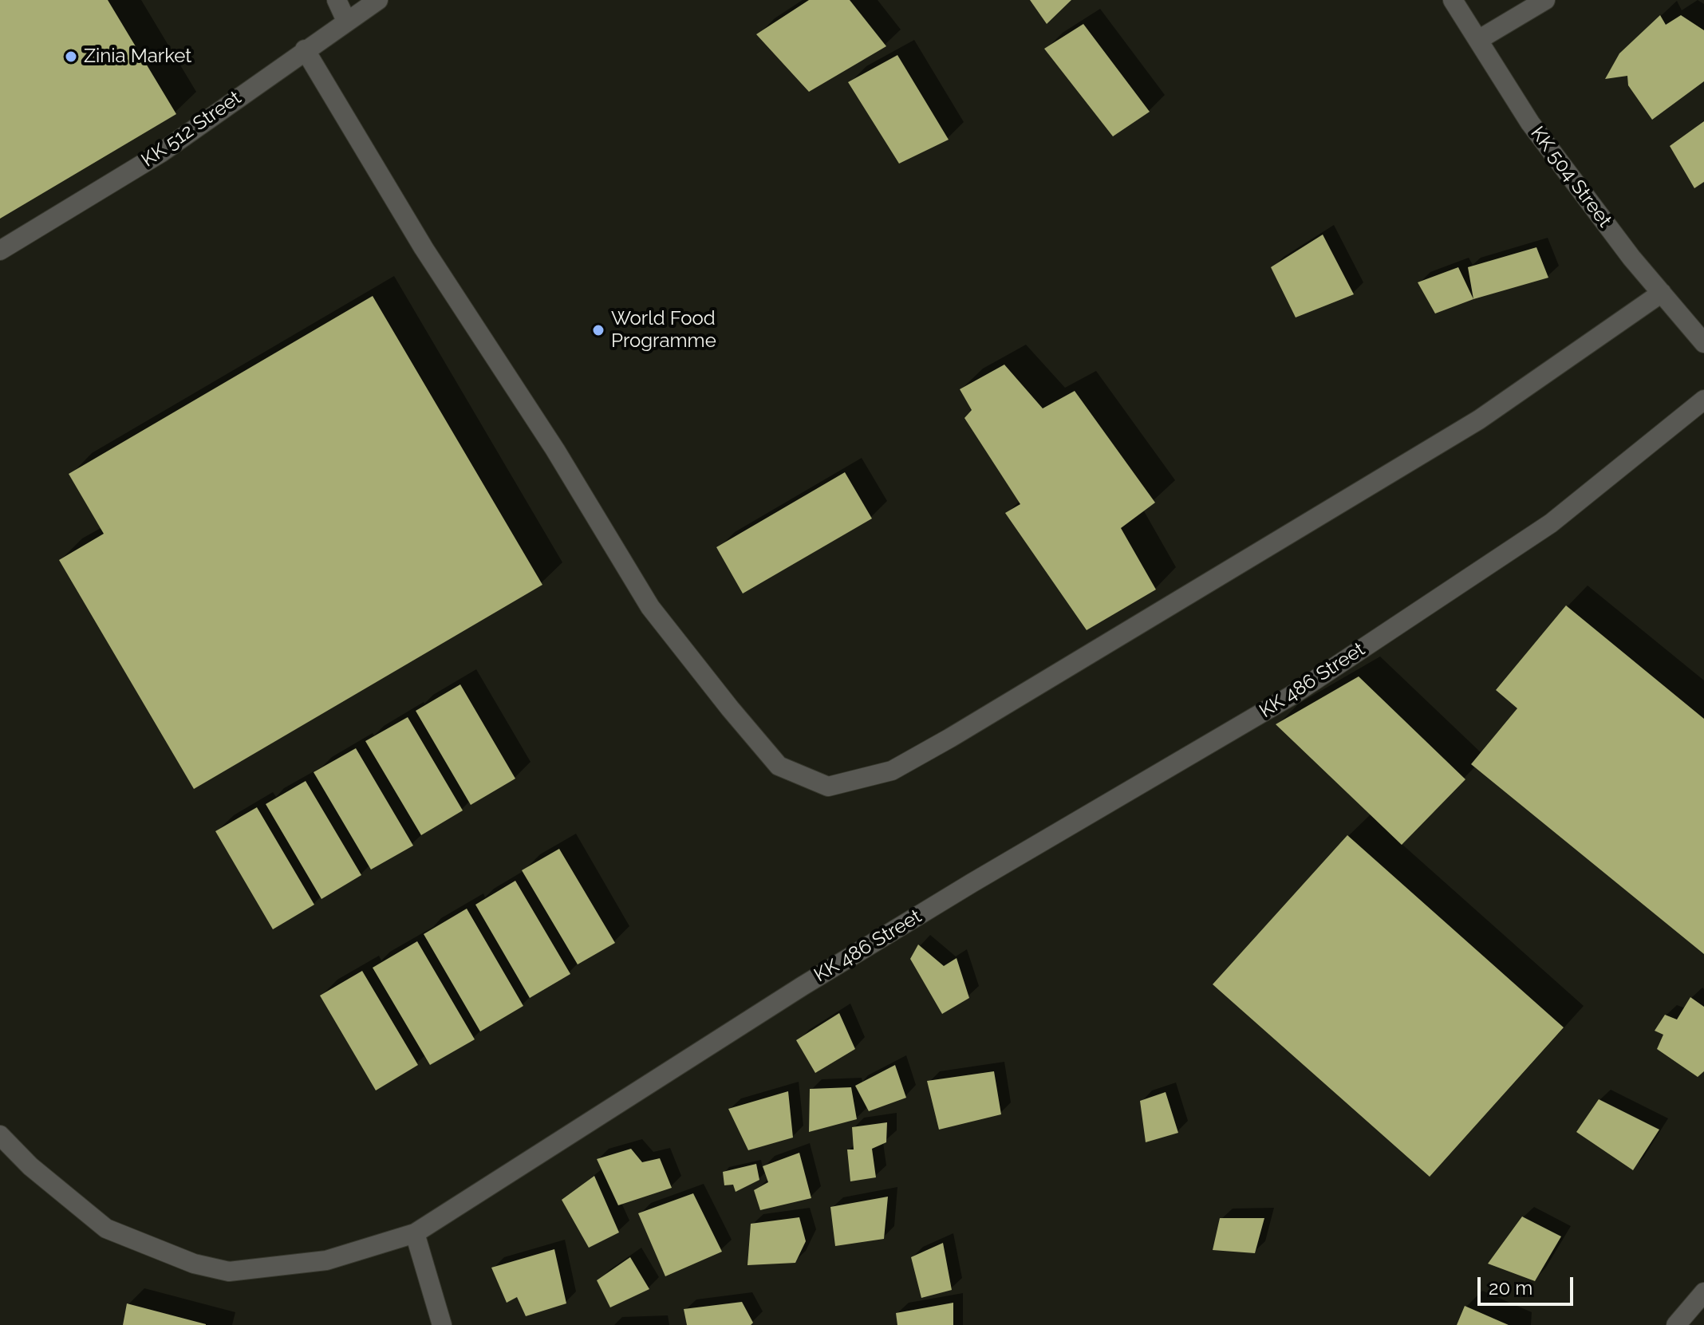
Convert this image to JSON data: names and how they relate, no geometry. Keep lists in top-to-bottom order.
{
  "streets": {
    "street": ["KK 512 Street", "KK 504 Street", "KK 486 Street"]
  },
  "places": ["Zinia Market", "World Food Programme"],
  "scale_bar": "20 m"
}
